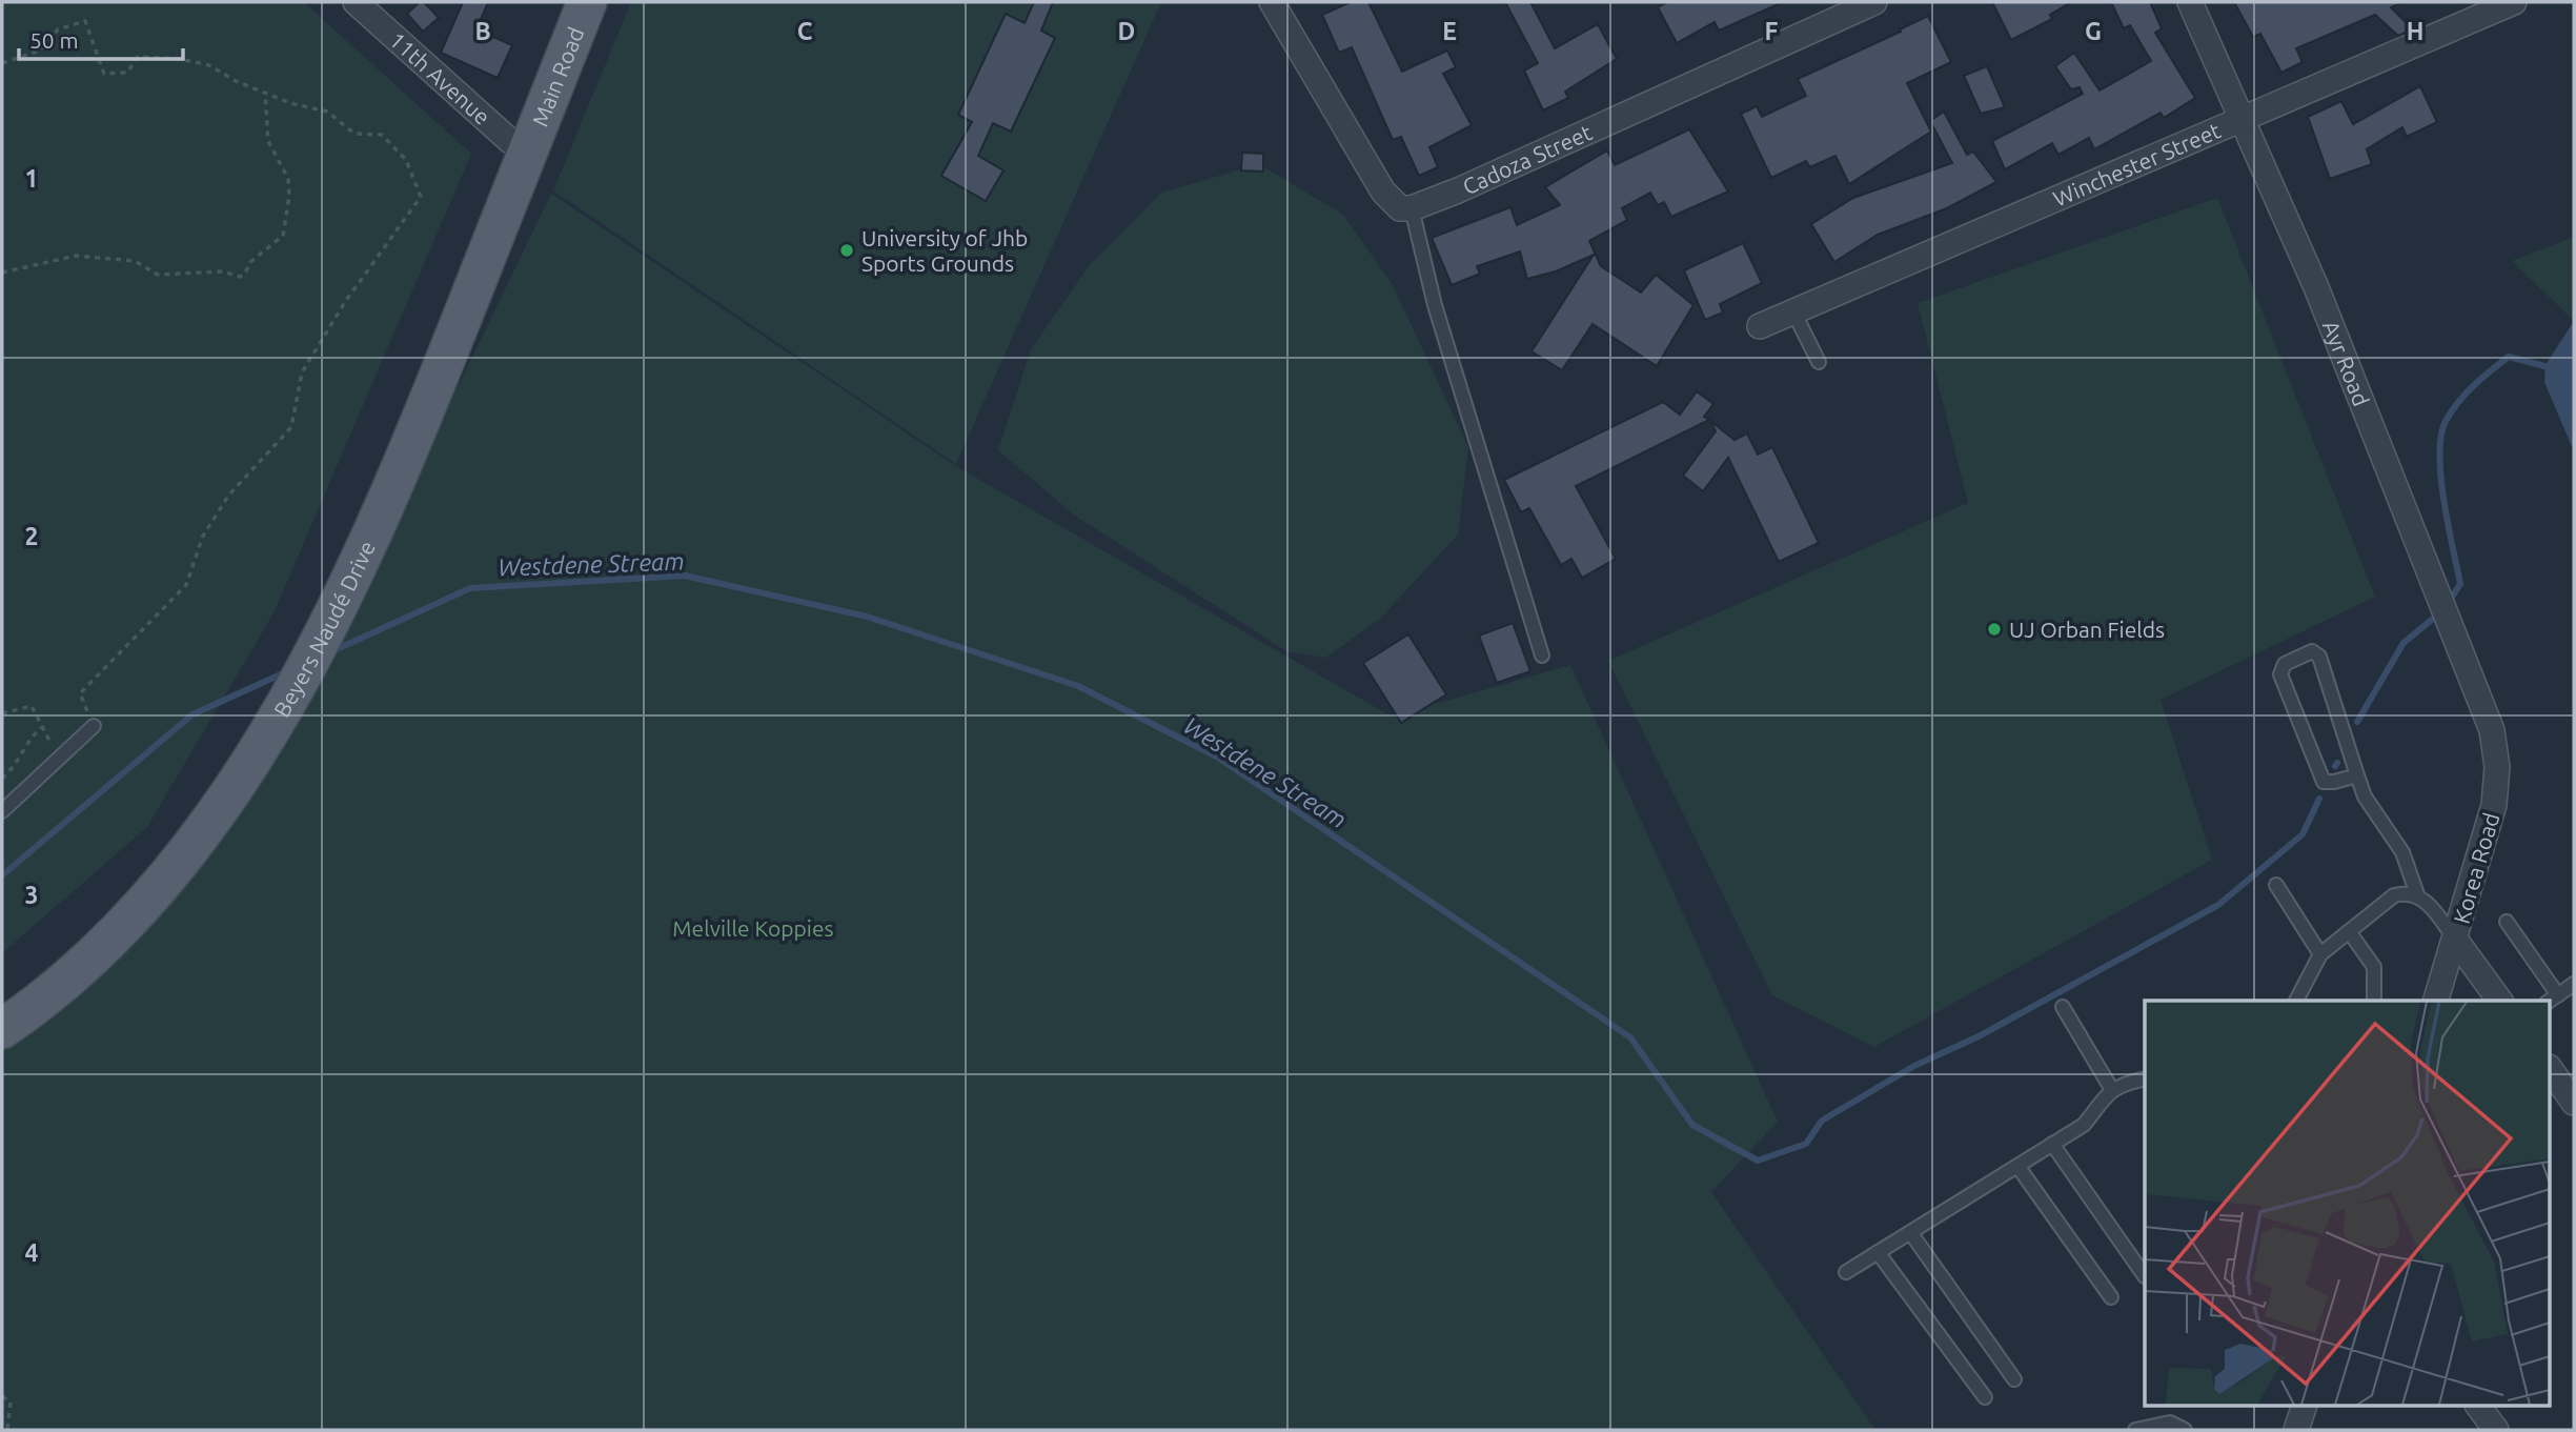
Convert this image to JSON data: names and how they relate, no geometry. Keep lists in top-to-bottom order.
{
  "streets": {
    "main road": ["Main Road", "Beyers Naudé Drive"],
    "street": [
      "11th Avenue",
      "Cadoza Street",
      "Winchester Street",
      "Ayr Road",
      "Korea Road"
    ]
  },
  "crossings": [
    ["Main Road", "11th Avenue"],
    ["Main Road", "Beyers Naudé Drive"],
    ["11th Avenue", "Beyers Naudé Drive"],
    ["Winchester Street", "Ayr Road"],
    ["Ayr Road", "Korea Road"]
  ],
  "water": ["Westdene Stream"],
  "parks": ["Melville Koppies"],
  "places": ["University of Jhb Sports Grounds", "UJ Orban Fields"],
  "scale_bar": "50 m",
  "grid": {
    "columns": [
      "B",
      "C",
      "D",
      "E",
      "F",
      "G",
      "H"
    ],
    "rows": [
      "1",
      "2",
      "3",
      "4"
    ]
  }
}
